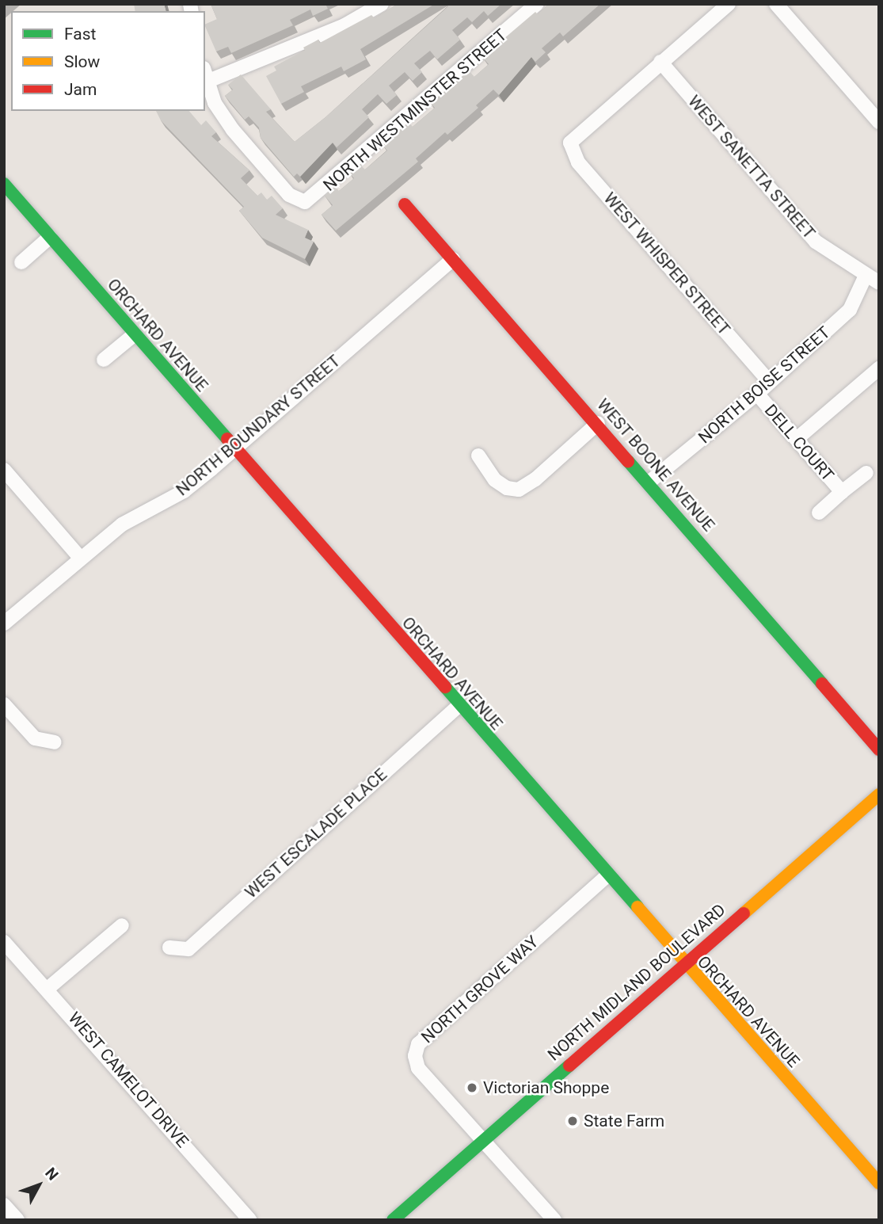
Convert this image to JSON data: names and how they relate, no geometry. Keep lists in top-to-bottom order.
{
  "streets": {
    "street": [
      "NORTH WESTMINSTER STREET",
      "WEST SANETTA STREET",
      "WEST WHISPER STREET",
      "ORCHARD AVENUE",
      "NORTH BOISE STREET",
      "NORTH BOUNDARY STREET",
      "DELL COURT",
      "WEST BOONE AVENUE",
      "WEST ESCALADE PLACE",
      "NORTH MIDLAND BOULEVARD",
      "NORTH GROVE WAY",
      "WEST CAMELOT DRIVE"
    ]
  },
  "crossings": [
    ["WEST SANETTA STREET", "WEST WHISPER STREET"],
    ["WEST SANETTA STREET", "NORTH BOISE STREET"],
    ["WEST WHISPER STREET", "NORTH BOISE STREET"],
    ["ORCHARD AVENUE", "NORTH BOUNDARY STREET"],
    ["ORCHARD AVENUE", "WEST ESCALADE PLACE"],
    ["ORCHARD AVENUE", "NORTH MIDLAND BOULEVARD"],
    ["ORCHARD AVENUE", "NORTH GROVE WAY"],
    ["NORTH BOISE STREET", "DELL COURT"],
    ["NORTH BOISE STREET", "WEST BOONE AVENUE"],
    ["NORTH BOUNDARY STREET", "WEST BOONE AVENUE"],
    ["NORTH MIDLAND BOULEVARD", "NORTH GROVE WAY"]
  ],
  "places": ["Victorian Shoppe", "State Farm"],
  "legend": ["Fast", "Slow", "Jam"],
  "north": "top right"
}
